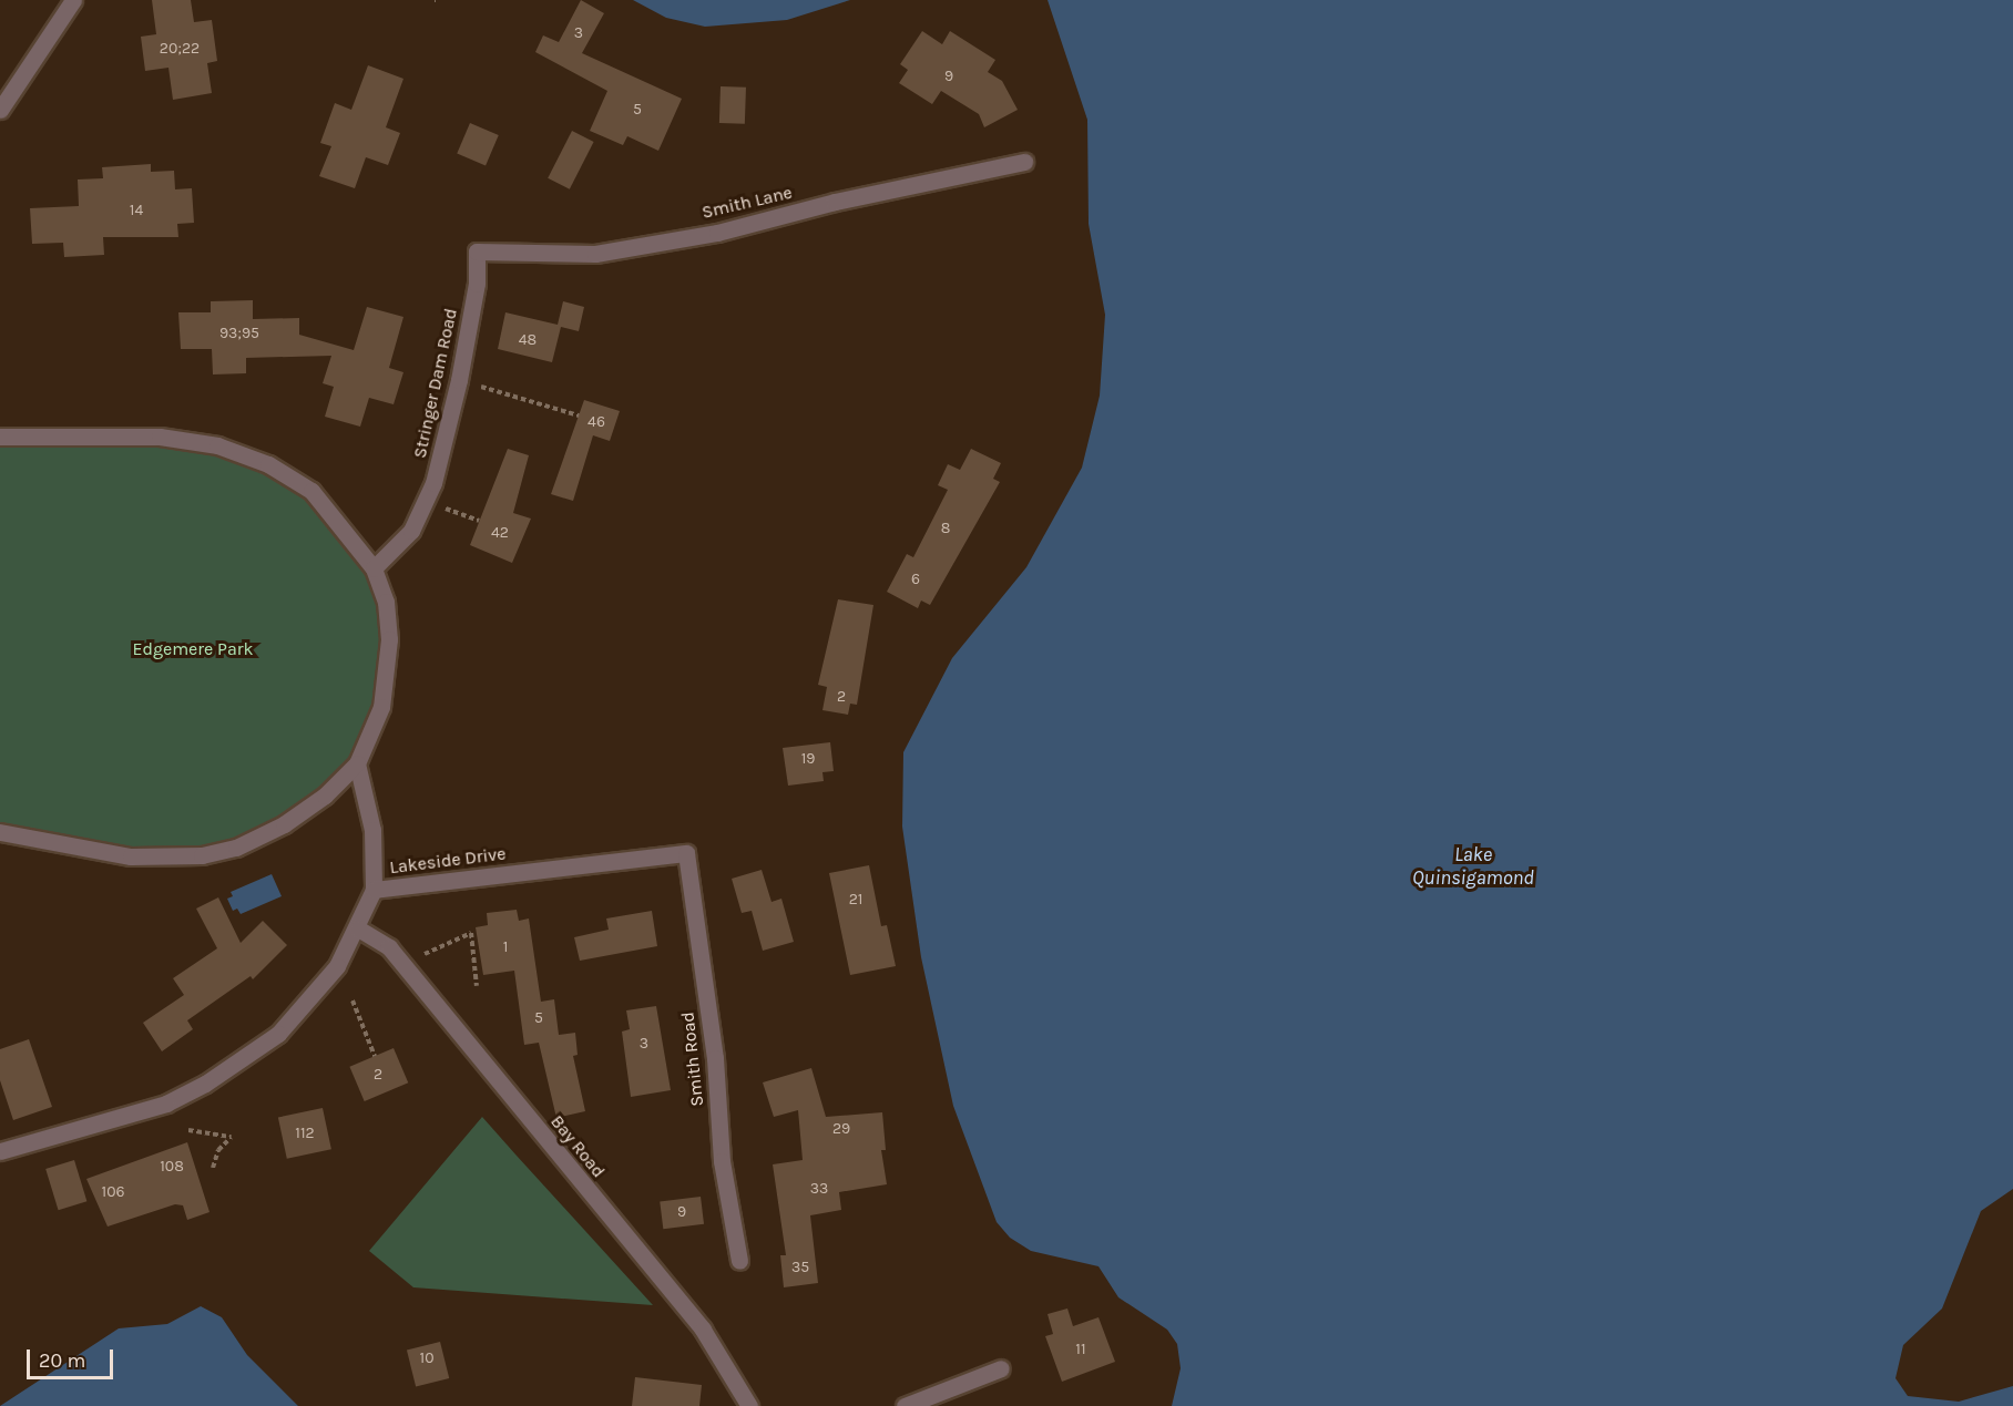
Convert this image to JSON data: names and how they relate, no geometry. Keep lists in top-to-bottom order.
{
  "streets": {
    "street": [
      "Smith Lane",
      "Stringer Dam Road",
      "Lakeside Drive",
      "Smith Road",
      "Bay Road"
    ]
  },
  "crossings": [
    ["Smith Lane", "Stringer Dam Road"],
    ["Lakeside Drive", "Smith Road"],
    ["Lakeside Drive", "Bay Road"]
  ],
  "water": ["Lake Quinsigamond"],
  "parks": ["Edgemere Park"],
  "house_numbers": [
    "3",
    "20;22",
    "9",
    "5",
    "14",
    "93;95",
    "48",
    "46",
    "8",
    "42",
    "6",
    "2",
    "19",
    "21",
    "1",
    "5",
    "3",
    "2",
    "29",
    "112",
    "108",
    "33",
    "106",
    "9",
    "35",
    "11",
    "10"
  ],
  "scale_bar": "20 m"
}
